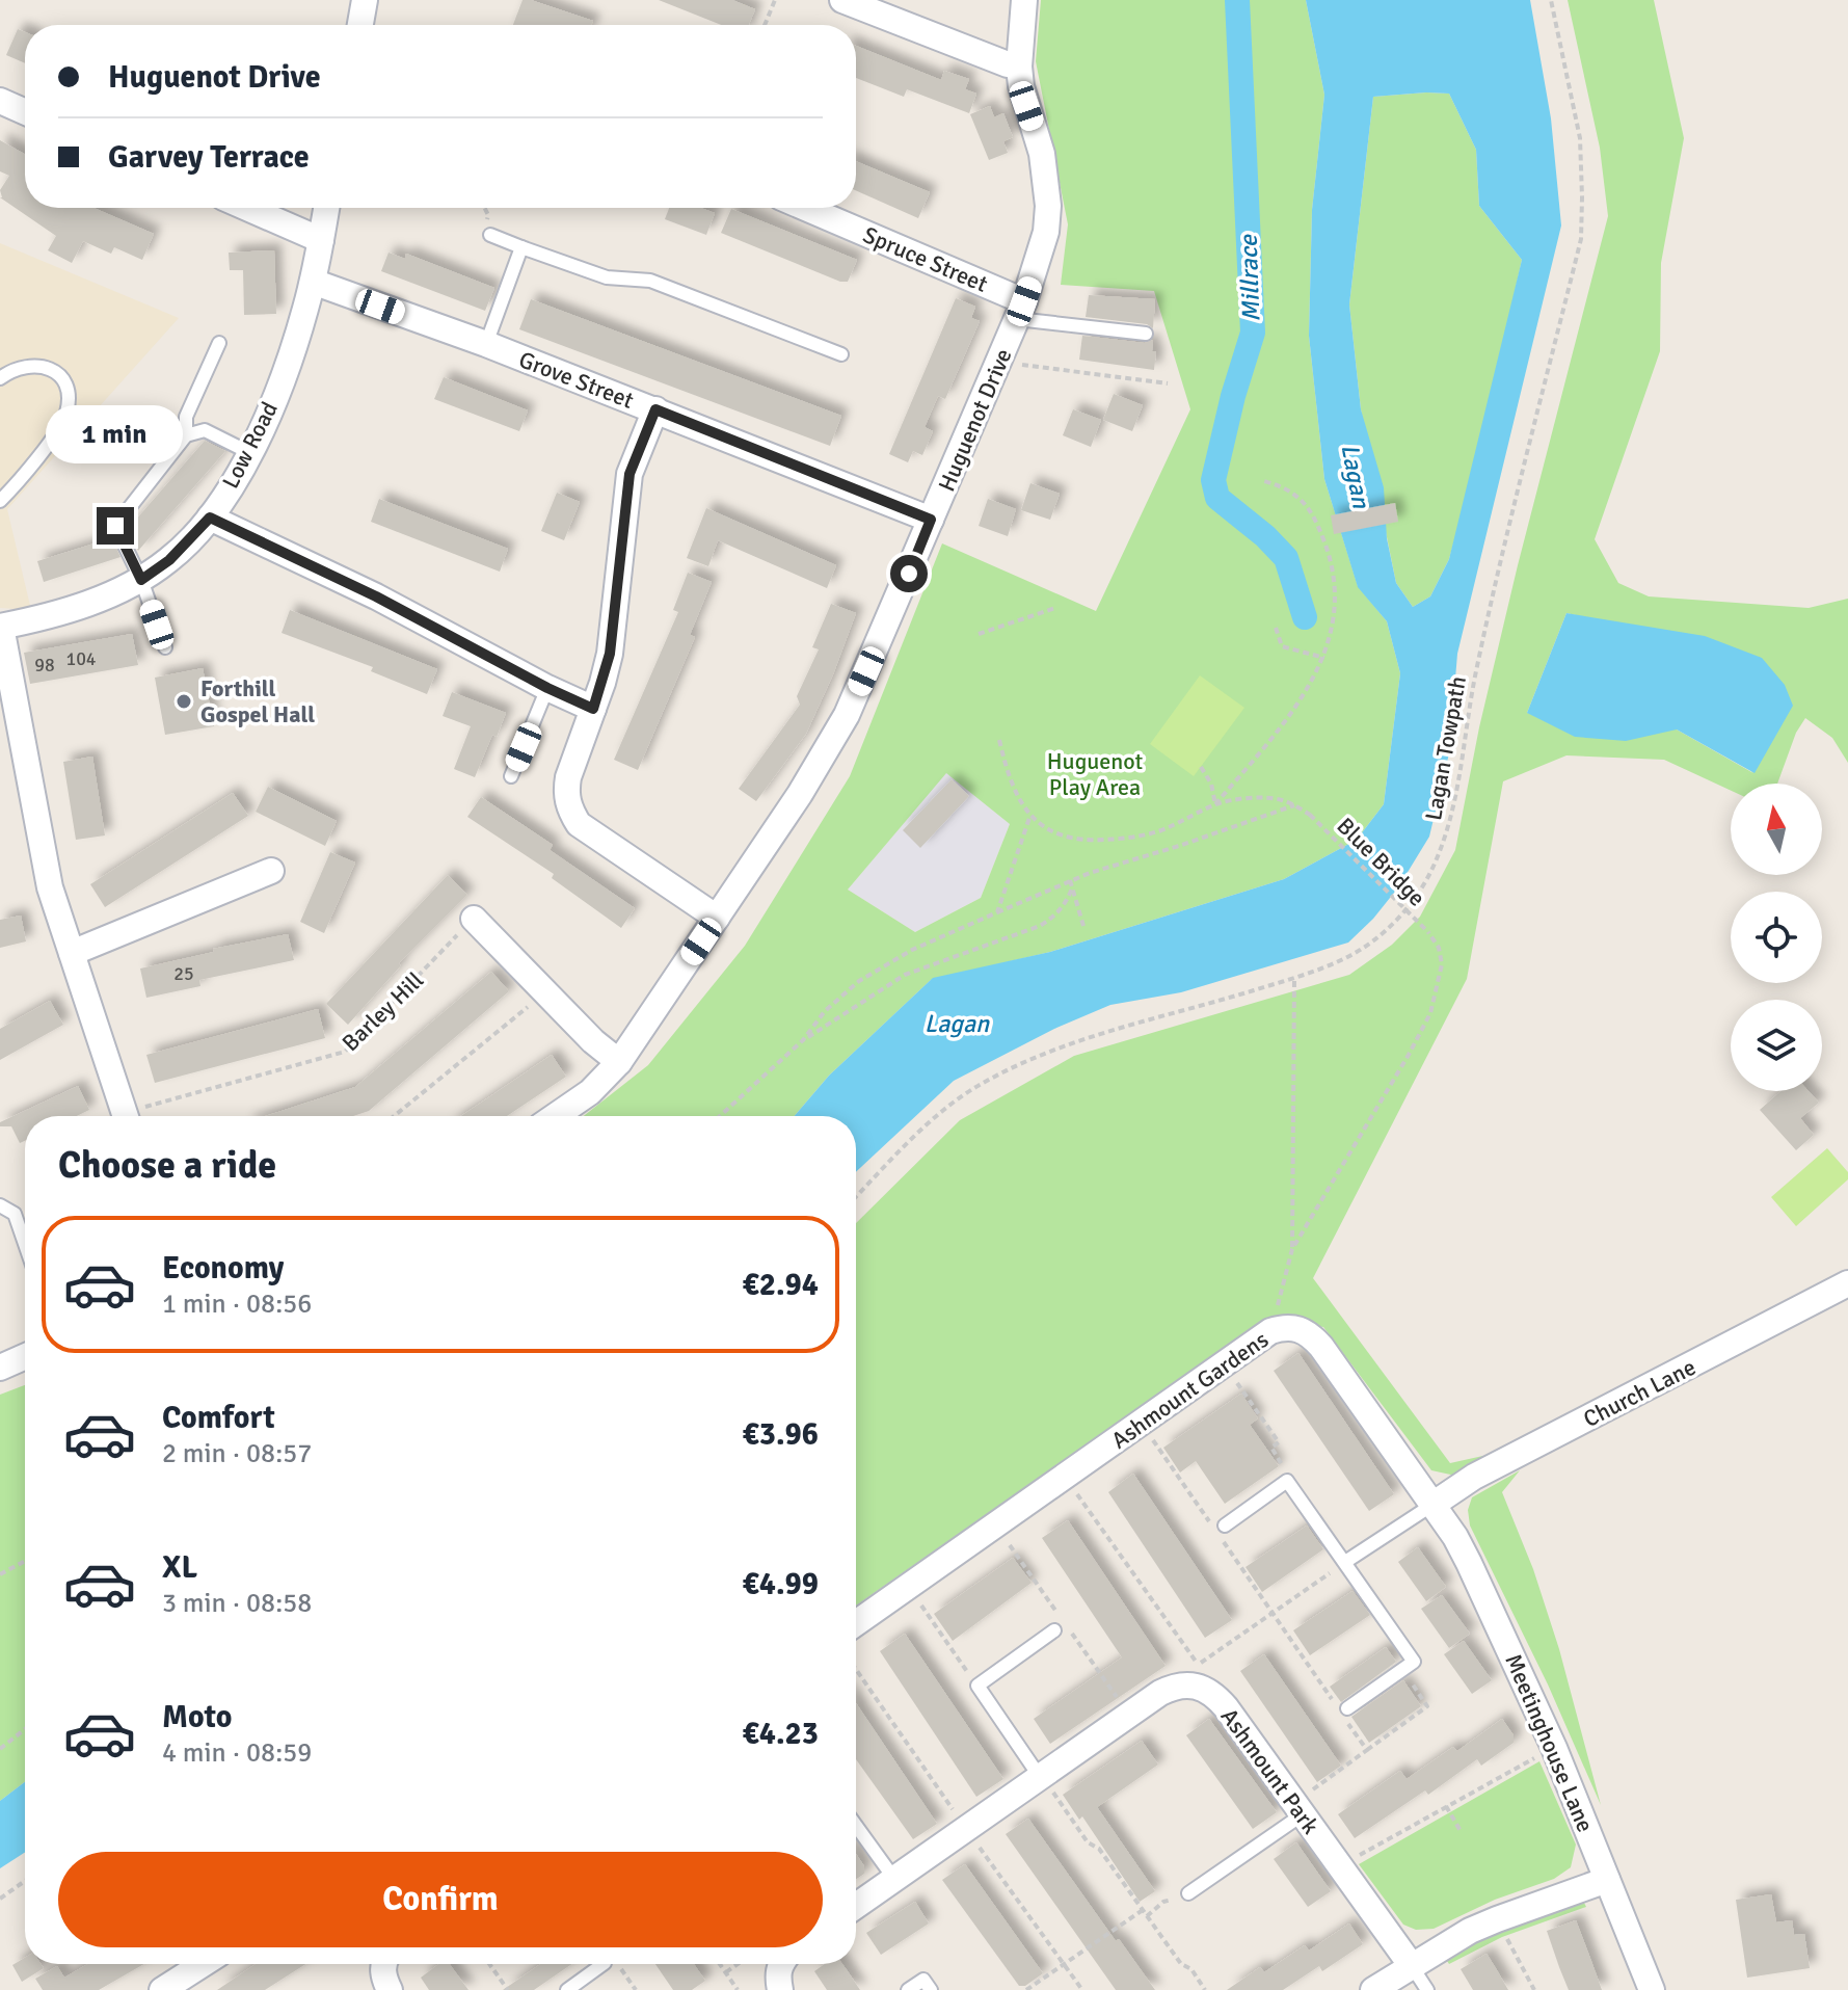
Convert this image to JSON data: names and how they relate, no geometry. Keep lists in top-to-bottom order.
{
  "streets": {
    "street": [
      "Spruce Street",
      "Grove Street",
      "Huguenot Drive",
      "Low Road",
      "Ashmount Gardens",
      "Church Lane",
      "Meetinghouse Lane",
      "Ashmount Park"
    ],
    "path": ["Lagan Towpath", "Blue Bridge", "Barley Hill"]
  },
  "crossings": [
    ["Spruce Street", "Huguenot Drive"],
    ["Grove Street", "Huguenot Drive"],
    ["Grove Street", "Low Road"],
    ["Ashmount Gardens", "Church Lane"],
    ["Ashmount Gardens", "Meetinghouse Lane"],
    ["Church Lane", "Meetinghouse Lane"]
  ],
  "water": ["Millrace", "Lagan"],
  "parks": ["Huguenot Play Area"],
  "places": ["Forthill Gospel Hall"],
  "house_numbers": ["104", "98", "25"],
  "north": "top",
  "page": {
    "banner": ["Huguenot Drive", "Garvey Terrace"],
    "bubble": "1 min",
    "heading": "Choose a ride",
    "list": [
      {
        "name": "Economy",
        "note": "1 min · 08:56",
        "value": "€2.94"
      },
      {
        "name": "Comfort",
        "note": "2 min · 08:57",
        "value": "€3.96"
      },
      {
        "name": "XL",
        "note": "3 min · 08:58",
        "value": "€4.99"
      },
      {
        "name": "Moto",
        "note": "4 min · 08:59",
        "value": "€4.23"
      }
    ],
    "buttons": "Confirm"
  }
}
